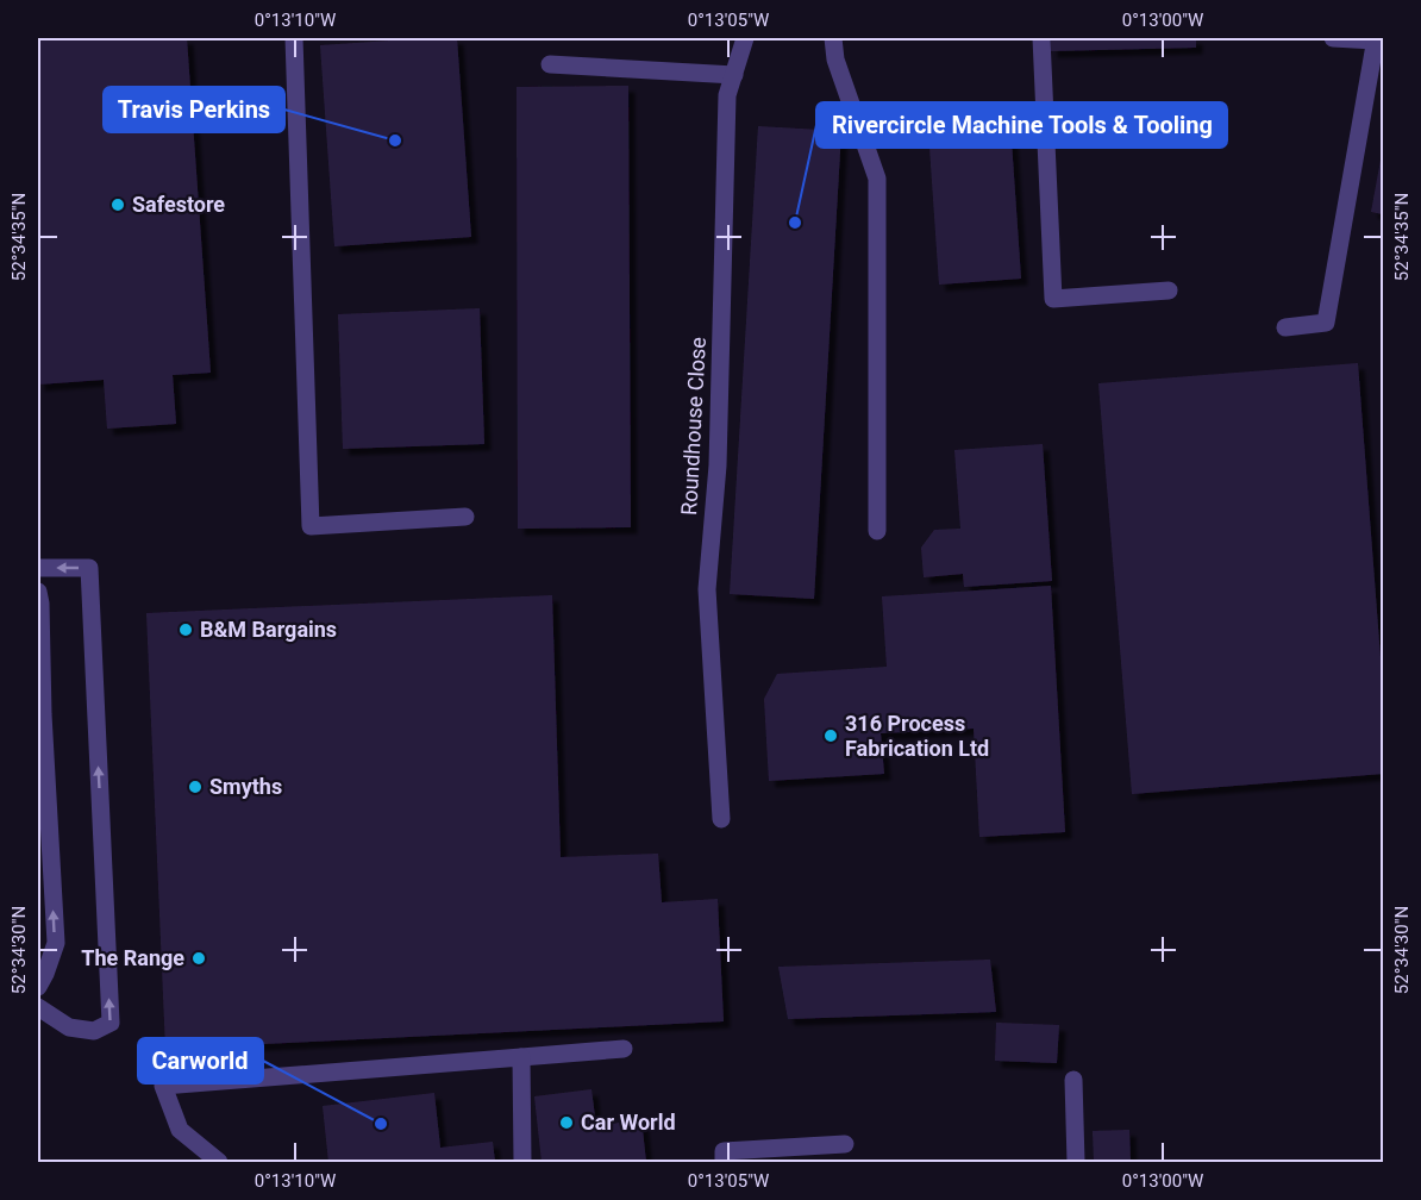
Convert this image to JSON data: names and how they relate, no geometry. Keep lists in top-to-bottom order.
{
  "streets": {
    "lane": ["Roundhouse Close"]
  },
  "places": [
    "Travis Perkins",
    "Safestore",
    "Rivercircle Machine Tools & Tooling",
    "B&M Bargains",
    "316 Process Fabrication Ltd",
    "Smyths",
    "The Range",
    "Car World",
    "Carworld"
  ],
  "coordinates": [
    "0°13'10\"W",
    "0°13'05\"W",
    "0°13'00\"W",
    "52°34'35\"N",
    "52°34'30\"N"
  ]
}
